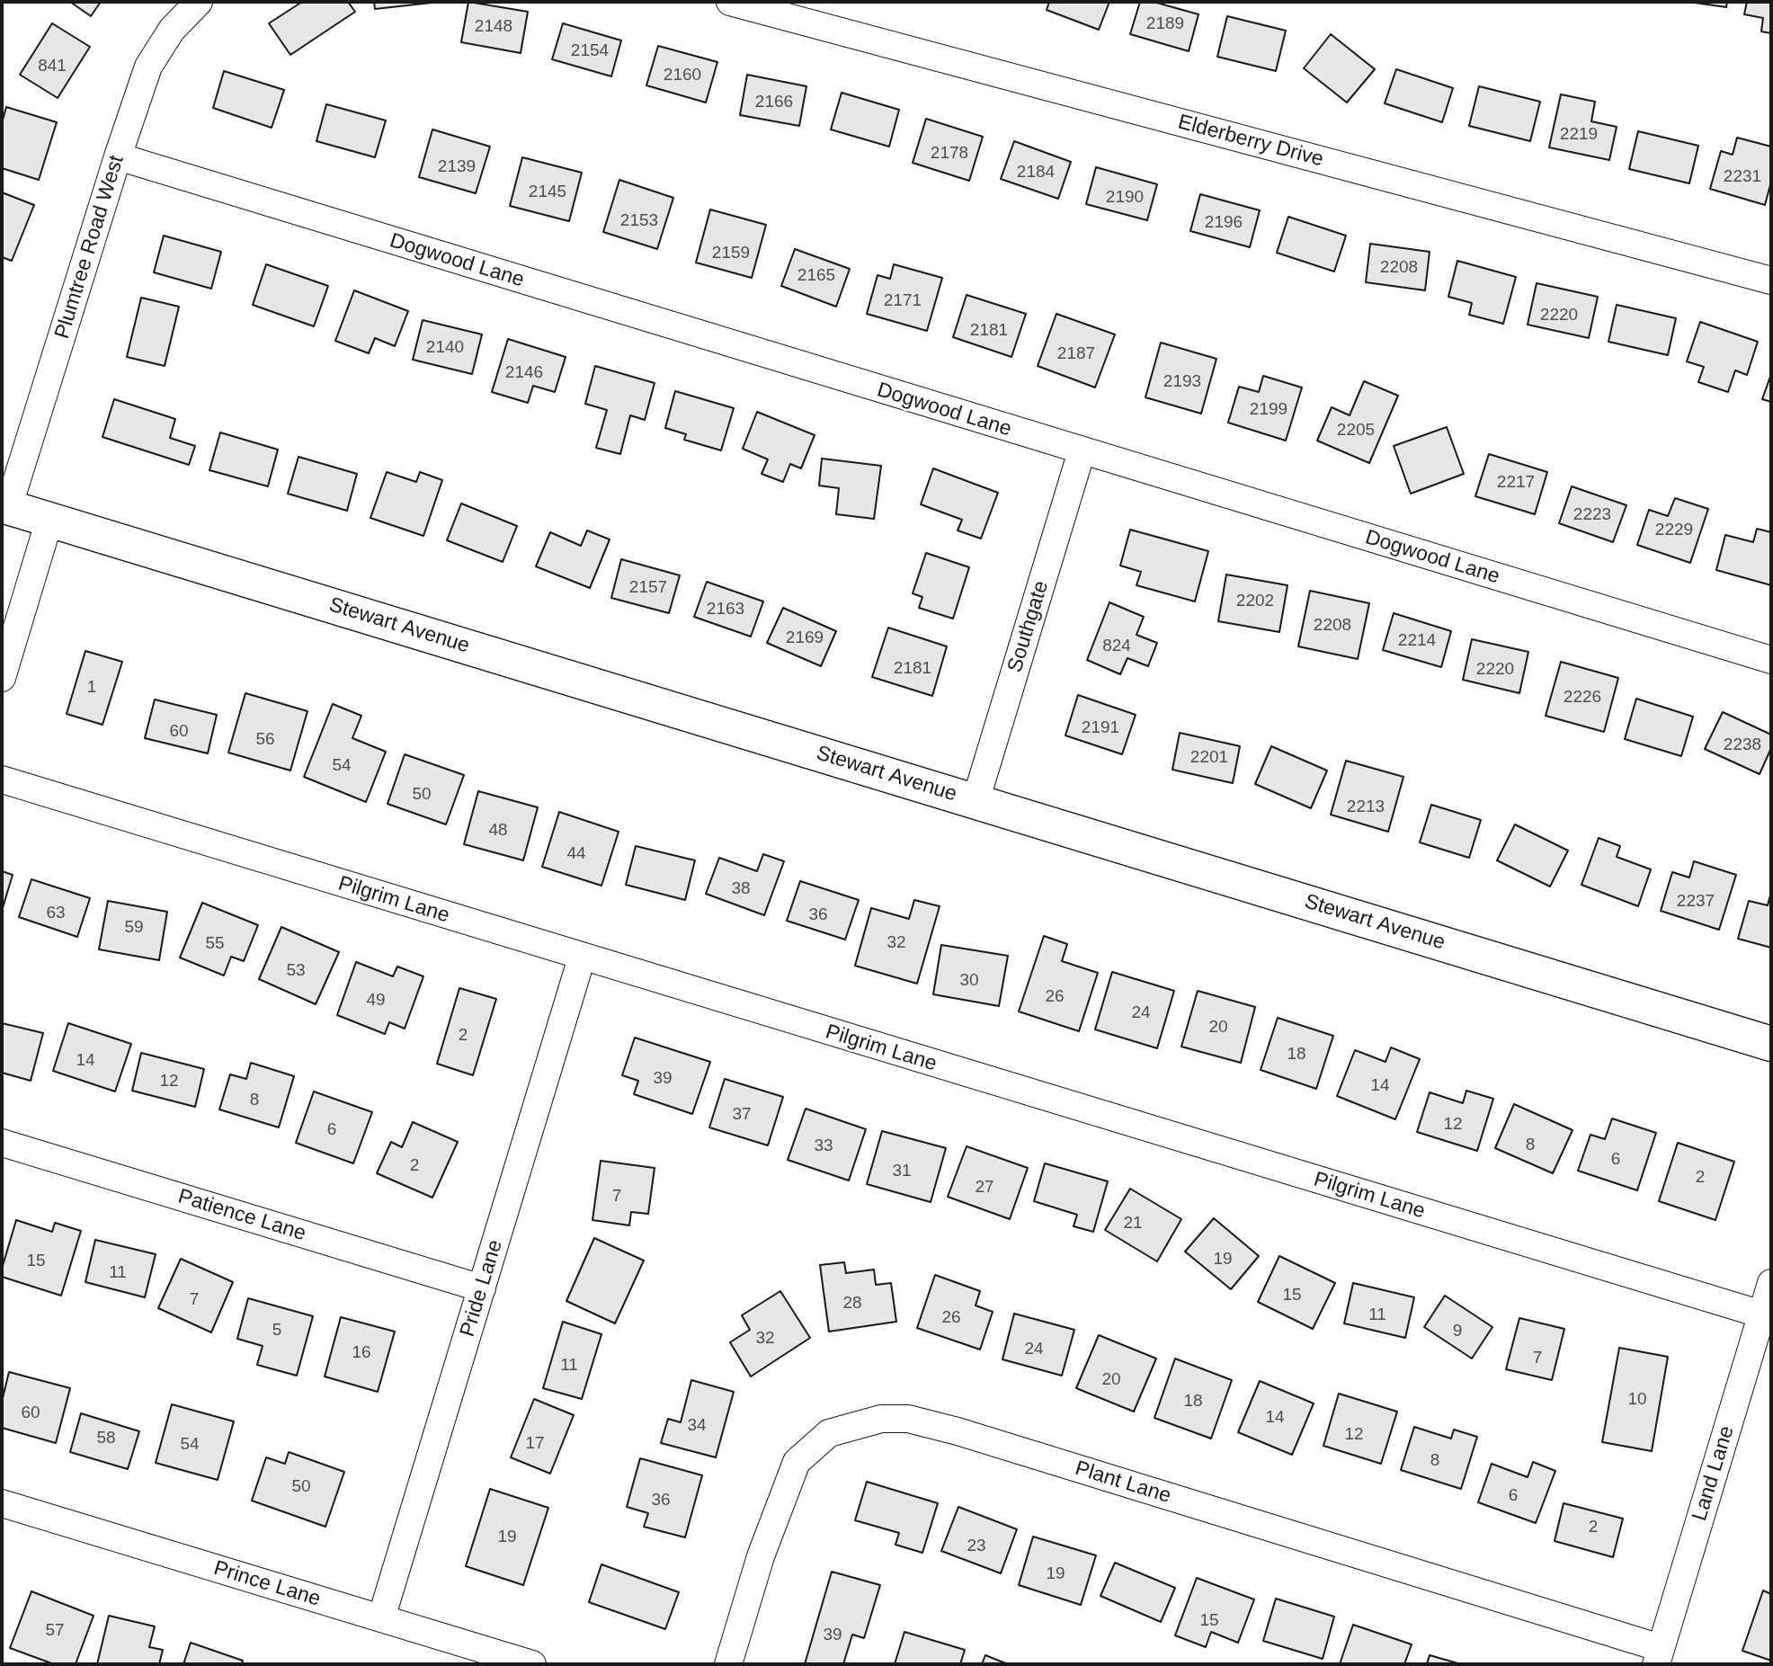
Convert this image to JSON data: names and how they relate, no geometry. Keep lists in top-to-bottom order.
{
  "streets": {
    "street": [
      "Elderberry Drive",
      "Plumtree Road West",
      "Dogwood Lane",
      "Stewart Avenue",
      "Southgate",
      "Pilgrim Lane",
      "Patience Lane",
      "Pride Lane",
      "Land Lane",
      "Plant Lane",
      "Prince Lane"
    ]
  },
  "crossings": [
    ["Plumtree Road West", "Dogwood Lane"],
    ["Plumtree Road West", "Stewart Avenue"],
    ["Dogwood Lane", "Southgate"],
    ["Stewart Avenue", "Southgate"],
    ["Pilgrim Lane", "Pride Lane"],
    ["Pilgrim Lane", "Land Lane"],
    ["Patience Lane", "Pride Lane"],
    ["Pride Lane", "Prince Lane"],
    ["Land Lane", "Plant Lane"]
  ],
  "house_numbers": [
    "2189",
    "2148",
    "2154",
    "841",
    "2160",
    "2166",
    "2219",
    "2178",
    "2139",
    "2184",
    "2231",
    "2145",
    "2190",
    "2153",
    "2196",
    "2159",
    "2208",
    "2165",
    "2171",
    "2220",
    "2181",
    "2140",
    "2187",
    "2146",
    "2193",
    "2199",
    "2205",
    "2217",
    "2223",
    "2229",
    "2157",
    "2202",
    "2163",
    "2208",
    "2169",
    "2214",
    "824",
    "2181",
    "2220",
    "1",
    "2226",
    "2191",
    "60",
    "56",
    "2238",
    "2201",
    "54",
    "50",
    "2213",
    "48",
    "44",
    "38",
    "2237",
    "63",
    "36",
    "59",
    "32",
    "55",
    "53",
    "30",
    "26",
    "49",
    "24",
    "20",
    "2",
    "18",
    "14",
    "39",
    "12",
    "14",
    "8",
    "37",
    "12",
    "6",
    "8",
    "33",
    "6",
    "2",
    "31",
    "2",
    "27",
    "7",
    "21",
    "19",
    "15",
    "11",
    "15",
    "7",
    "28",
    "11",
    "26",
    "5",
    "9",
    "32",
    "24",
    "16",
    "7",
    "11",
    "20",
    "10",
    "18",
    "60",
    "14",
    "34",
    "12",
    "58",
    "17",
    "54",
    "8",
    "50",
    "6",
    "36",
    "2",
    "19",
    "23",
    "19",
    "15",
    "57",
    "39"
  ]
}
